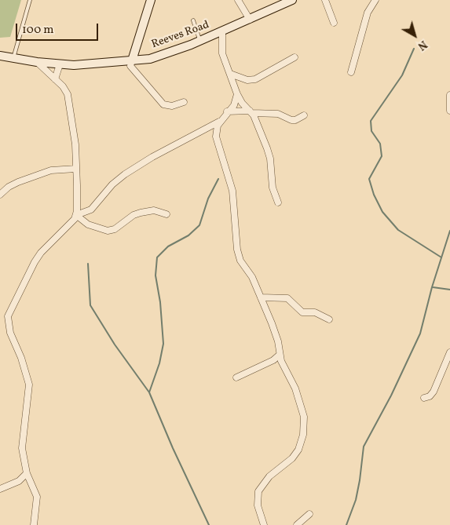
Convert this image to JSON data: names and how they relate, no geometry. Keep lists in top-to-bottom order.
{
  "streets": {
    "street": ["Reeves Road"]
  },
  "scale_bar": "100 m",
  "north": "bottom right"
}
